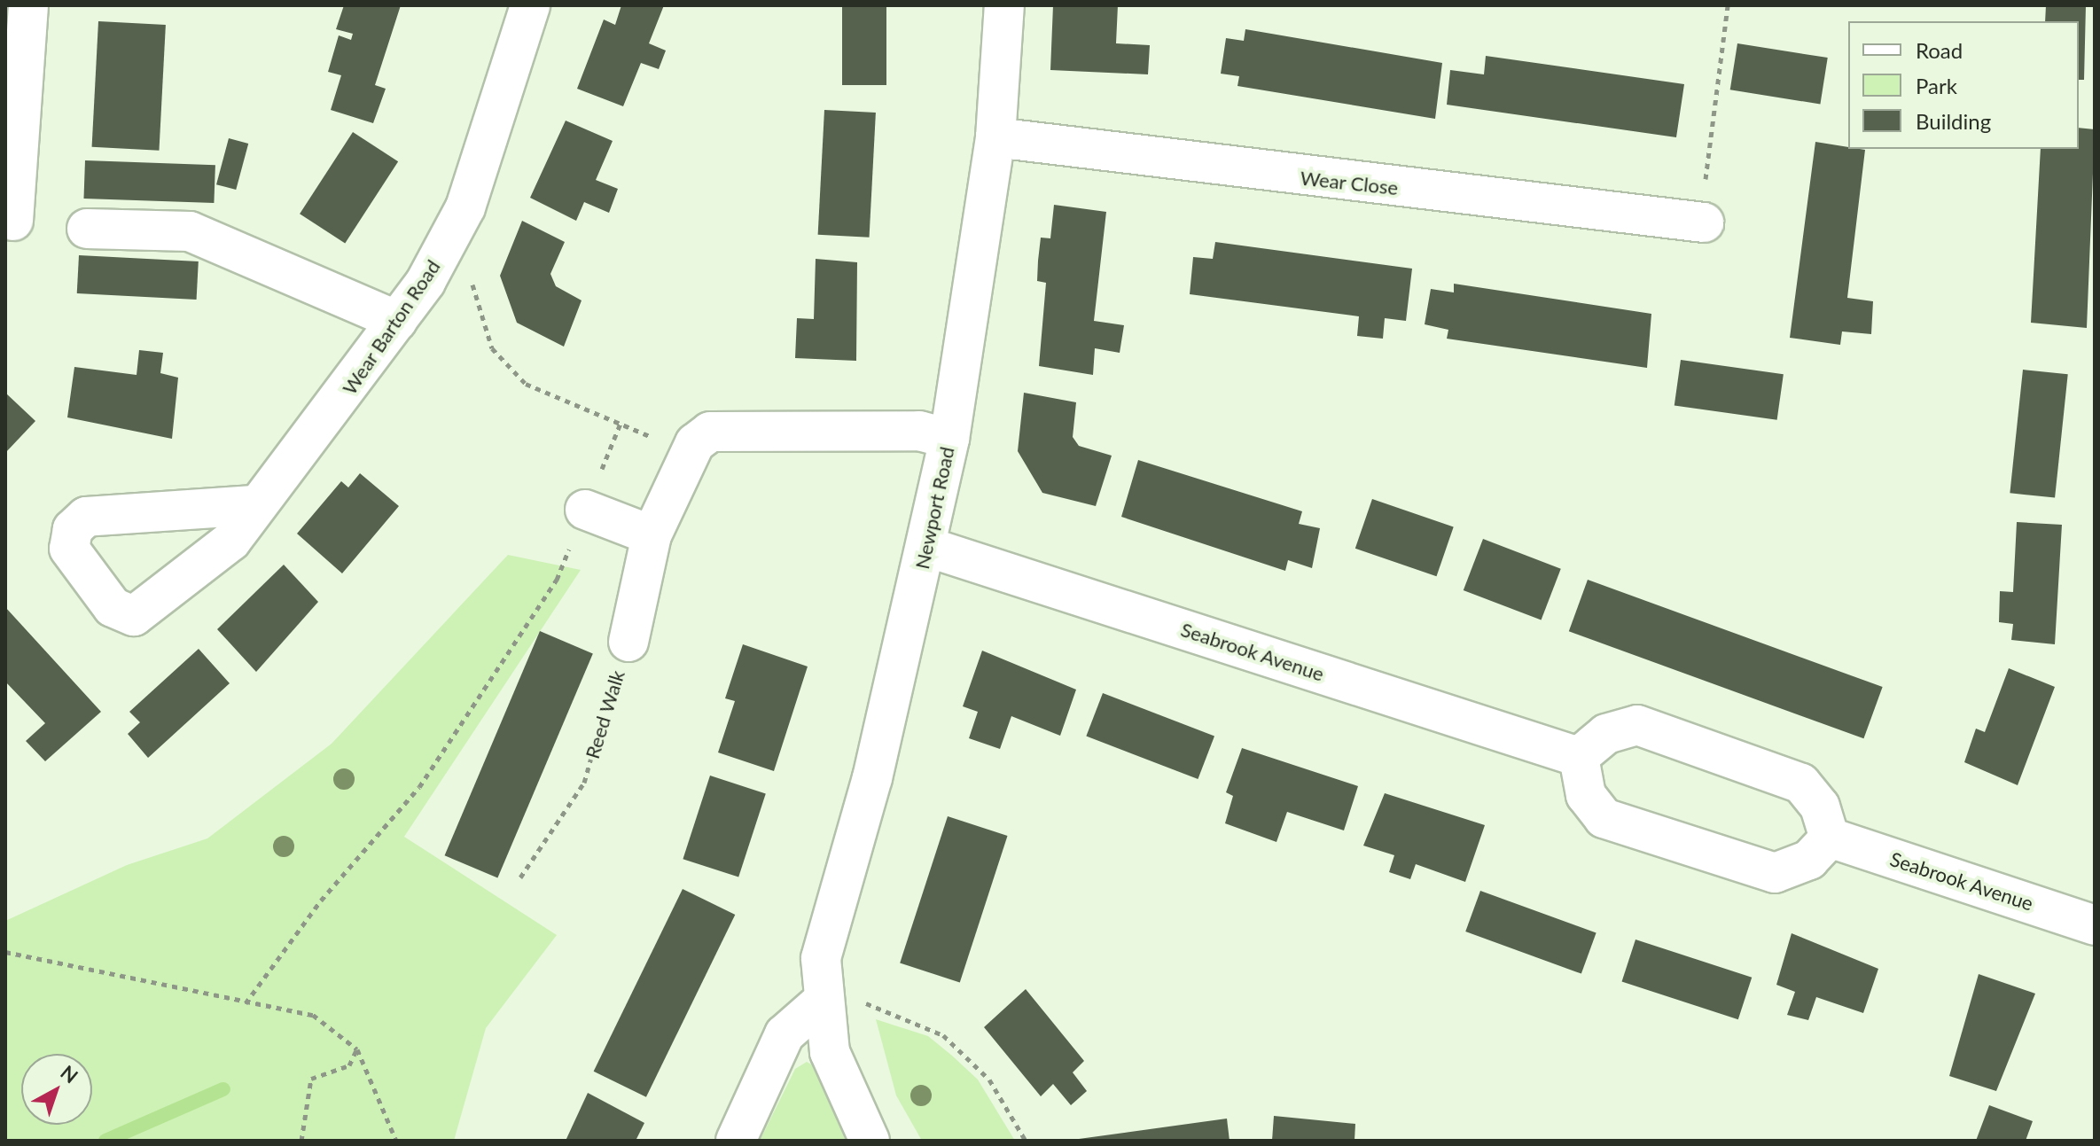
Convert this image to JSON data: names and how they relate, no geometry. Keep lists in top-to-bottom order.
{
  "streets": {
    "street": [
      "Wear Close",
      "Wear Barton Road",
      "Newport Road",
      "Seabrook Avenue"
    ],
    "path": ["Reed Walk"]
  },
  "crossings": [
    ["Wear Close", "Newport Road"],
    ["Newport Road", "Seabrook Avenue"]
  ],
  "legend": ["Road", "Park", "Building"],
  "north": "top right"
}
